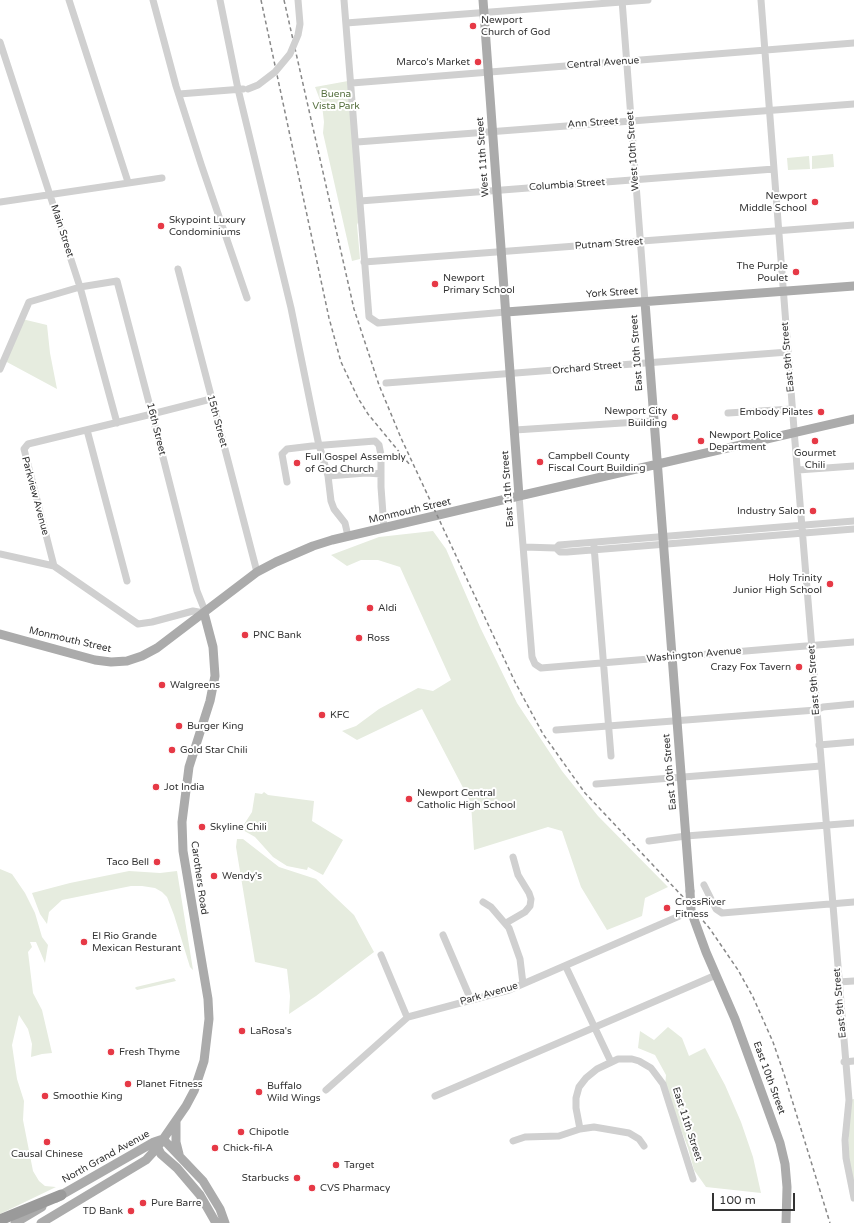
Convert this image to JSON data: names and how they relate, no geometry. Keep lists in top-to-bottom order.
{
  "streets": {
    "main road": [
      "West 11th Street",
      "York Street",
      "East 10th Street",
      "East 11th Street",
      "Monmouth Street",
      "Carothers Road",
      "North Grand Avenue"
    ],
    "street": [
      "Central Avenue",
      "Ann Street",
      "West 10th Street",
      "Columbia Street",
      "Main Street",
      "Putnam Street",
      "East 9th Street",
      "Orchard Street",
      "15th Street",
      "16th Street",
      "Parkview Avenue",
      "Washington Avenue",
      "Park Avenue"
    ]
  },
  "crossings": [
    ["Central Avenue", "West 10th Street"],
    ["Central Avenue", "West 11th Street"],
    ["Central Avenue", "East 9th Street"],
    ["Ann Street", "West 10th Street"],
    ["Ann Street", "West 11th Street"],
    ["Ann Street", "East 9th Street"],
    ["West 10th Street", "Columbia Street"],
    ["West 10th Street", "Putnam Street"],
    ["West 10th Street", "York Street"],
    ["West 10th Street", "East 10th Street"],
    ["West 11th Street", "Columbia Street"],
    ["West 11th Street", "Putnam Street"],
    ["West 11th Street", "York Street"],
    ["West 11th Street", "East 11th Street"],
    ["Columbia Street", "East 9th Street"],
    ["Main Street", "16th Street"],
    ["Main Street", "Parkview Avenue"],
    ["Putnam Street", "York Street"],
    ["Putnam Street", "East 9th Street"],
    ["York Street", "East 10th Street"],
    ["York Street", "East 9th Street"],
    ["York Street", "East 11th Street"],
    ["East 10th Street", "Orchard Street"],
    ["East 10th Street", "Monmouth Street"],
    ["East 10th Street", "Washington Avenue"],
    ["East 10th Street", "Park Avenue"],
    ["East 9th Street", "Orchard Street"],
    ["East 9th Street", "Monmouth Street"],
    ["East 9th Street", "Washington Avenue"],
    ["Orchard Street", "East 11th Street"],
    ["15th Street", "Parkview Avenue"],
    ["15th Street", "Monmouth Street"],
    ["16th Street", "Parkview Avenue"],
    ["16th Street", "Monmouth Street"],
    ["16th Street", "Carothers Road"],
    ["East 11th Street", "Monmouth Street"],
    ["East 11th Street", "Washington Avenue"],
    ["Monmouth Street", "Carothers Road"],
    ["Carothers Road", "North Grand Avenue"]
  ],
  "parks": ["Buena Vista Park"],
  "places": [
    "Newport Church of God",
    "Marco's Market",
    "Newport Middle School",
    "Skypoint Luxury Condominiums",
    "The Purple Poulet",
    "Newport Primary School",
    "Embody Pilates",
    "Newport City Building",
    "Newport Police Department",
    "Gourmet Chili",
    "Campbell County Fiscal Court Building",
    "Full Gospel Assembly of God Church",
    "Industry Salon",
    "Holy Trinity Junior High School",
    "Aldi",
    "PNC Bank",
    "Ross",
    "Crazy Fox Tavern",
    "Walgreens",
    "KFC",
    "Burger King",
    "Gold Star Chili",
    "Jot India",
    "Newport Central Catholic High School",
    "Skyline Chili",
    "Taco Bell",
    "Wendy's",
    "CrossRiver Fitness",
    "El Rio Grande Mexican Resturant",
    "LaRosa's",
    "Fresh Thyme",
    "Planet Fitness",
    "Buffalo Wild Wings",
    "Smoothie King",
    "Chipotle",
    "Causal Chinese",
    "Chick-fil-A",
    "Target",
    "Starbucks",
    "CVS Pharmacy",
    "Pure Barre",
    "TD Bank"
  ],
  "scale_bar": "100 m"
}
